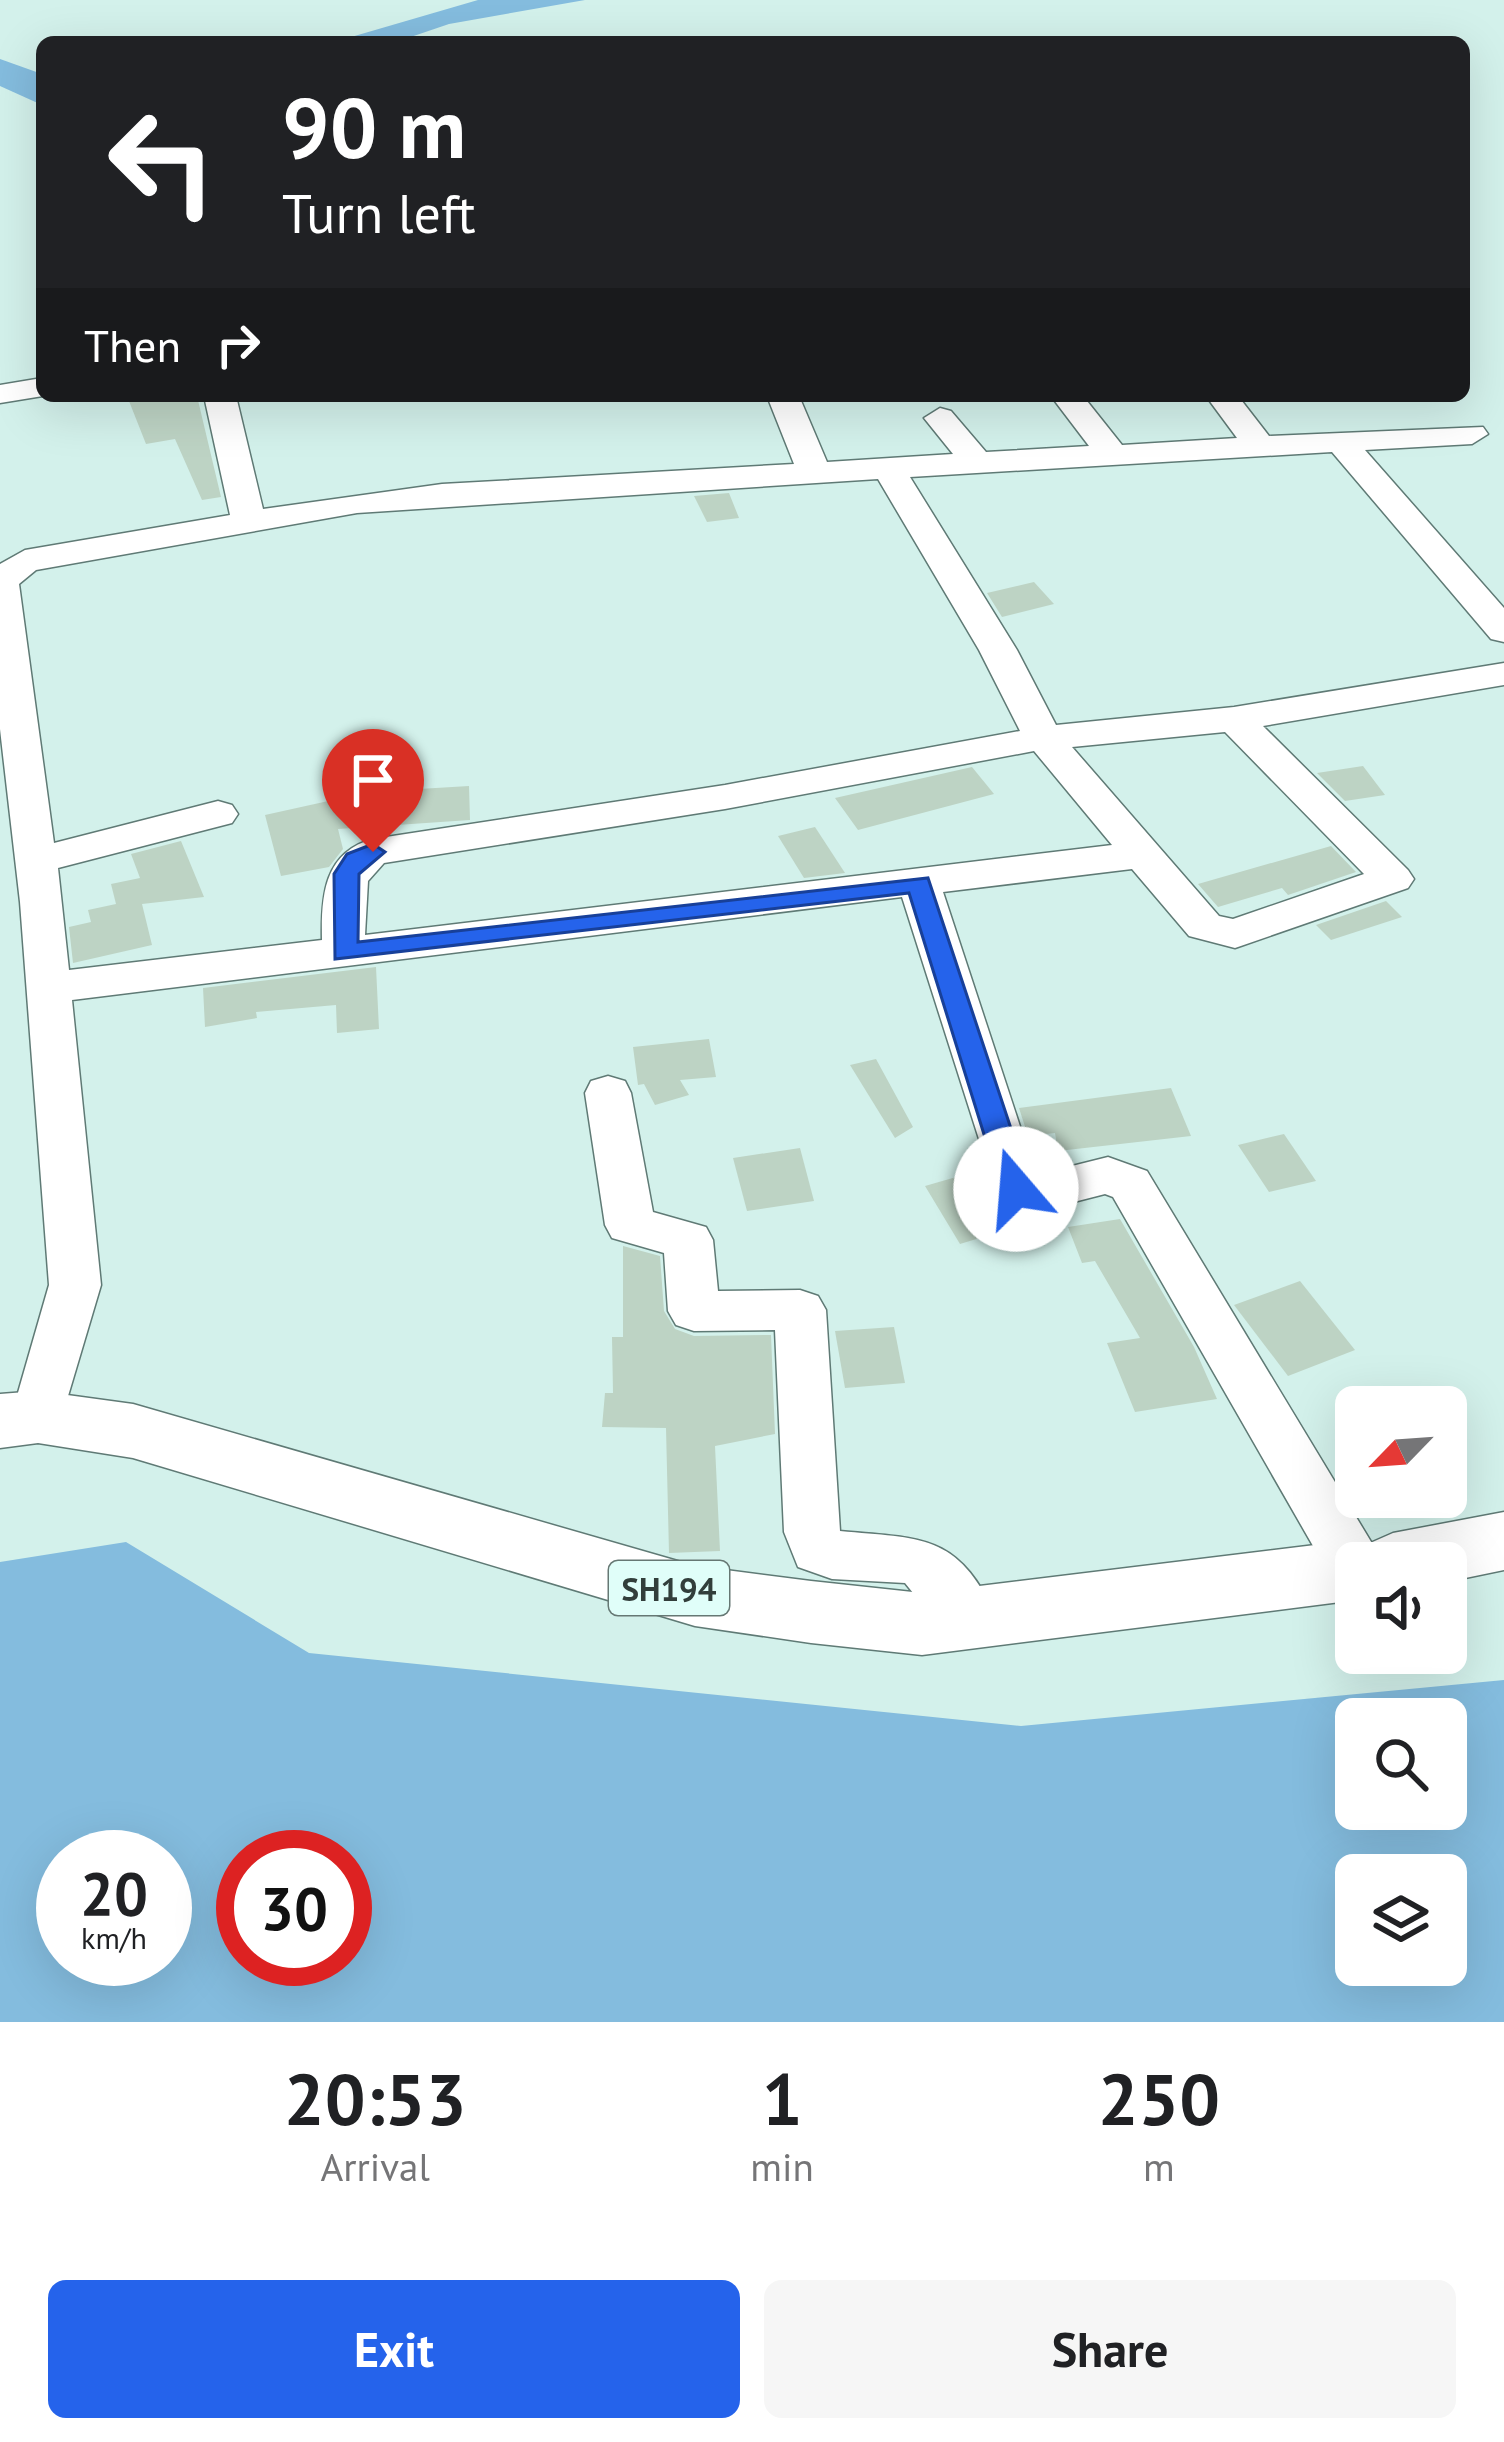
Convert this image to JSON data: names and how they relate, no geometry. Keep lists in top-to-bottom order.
{
  "streets": {
    "main road": ["SH194"]
  },
  "north": "bottom left",
  "page": {
    "turn": ["90 m", "Turn left"],
    "then": "Then",
    "speed": "20 km/h",
    "limit": "30",
    "eta": [
      "20:53",
      "Arrival",
      "1",
      "min",
      "250",
      "m"
    ],
    "buttons": ["Exit", "Share"]
  }
}
